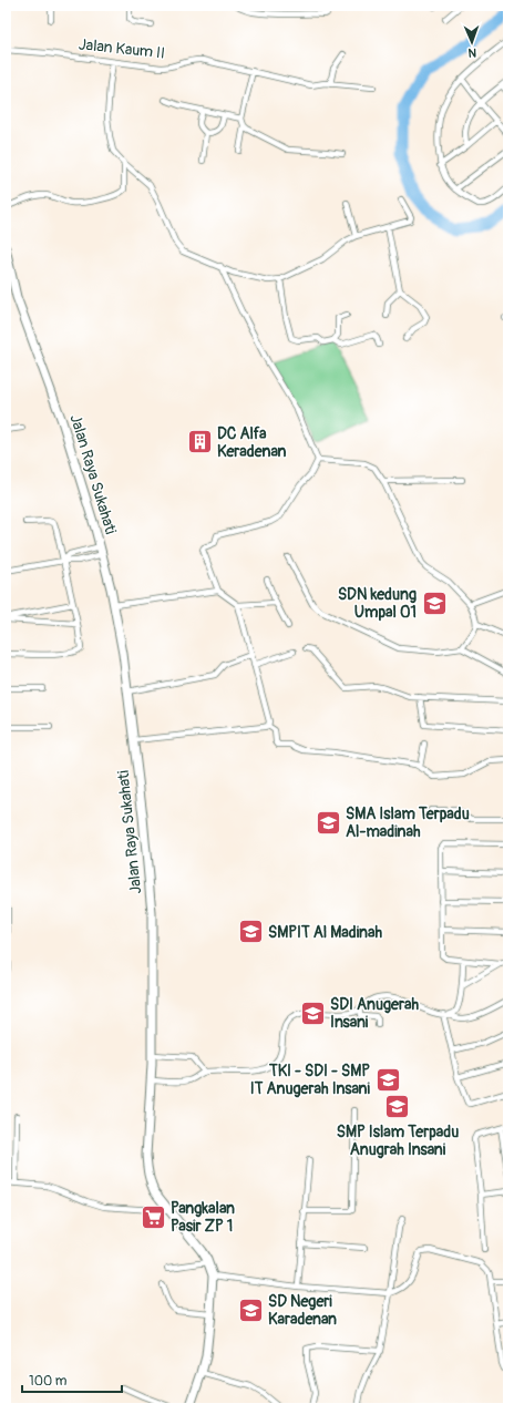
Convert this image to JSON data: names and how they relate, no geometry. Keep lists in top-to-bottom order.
{
  "streets": {
    "main road": ["Jalan Raya Sukahati"],
    "street": ["Jalan Kaum II"]
  },
  "places": {
    "building": ["DC Alfa Keradenan"],
    "school or university": [
      "SDN kedung Umpal 01",
      "SMA Islam Terpadu Al-madinah",
      "SMPIT Al Madinah",
      "SDI Anugerah Insani",
      "TKI - SDI - SMP IT Anugerah Insani",
      "SMP Islam Terpadu Anugrah Insani",
      "SD Negeri Karadenan"
    ],
    "supermarket": ["Pangkalan Pasir ZP 1"]
  },
  "scale_bar": "100 m",
  "north": "bottom"
}
